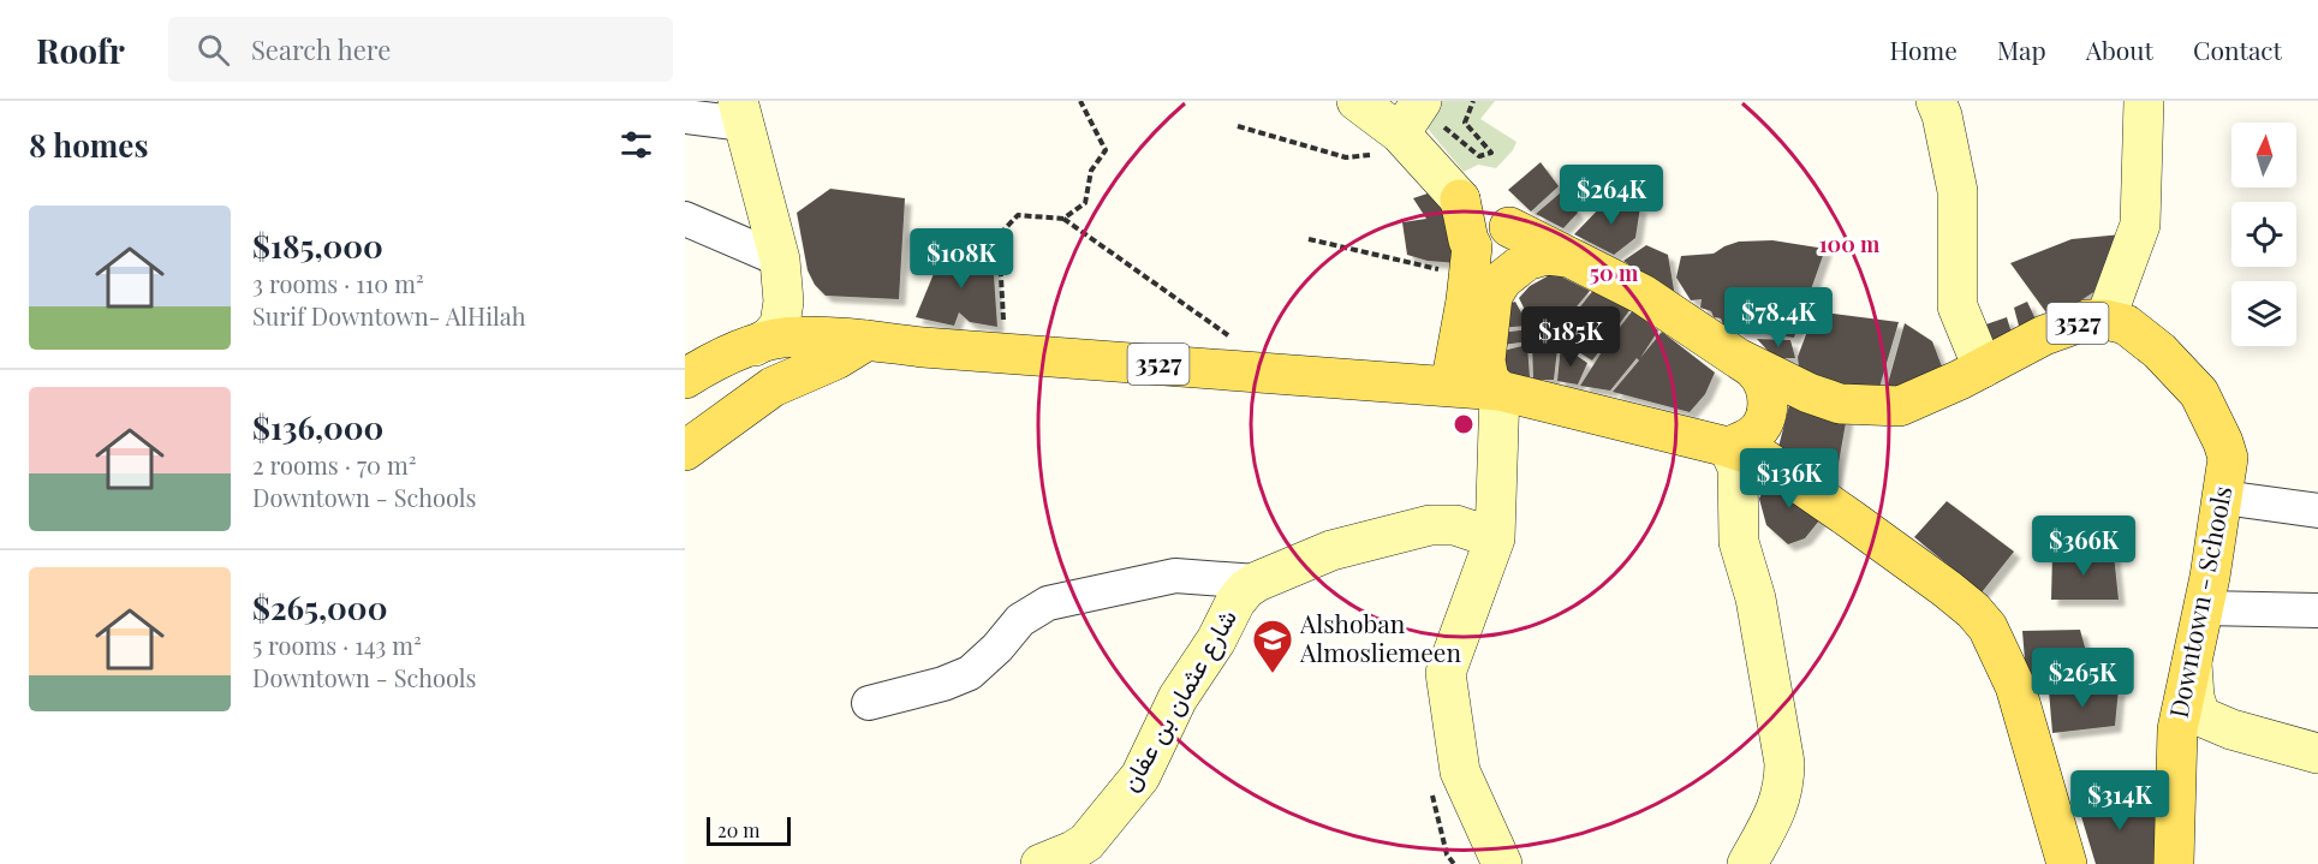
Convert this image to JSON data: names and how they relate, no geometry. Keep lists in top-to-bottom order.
{
  "streets": {
    "main road": ["3527", "Downtown - Schools", "شارع عثمان بن عفان"]
  },
  "crossings": [
    ["3527", "Downtown - Schools"]
  ],
  "places": {
    "school or university": ["Alshoban Almosliemeen"]
  },
  "scale_bar": "20 m",
  "north": "top",
  "page": {
    "header": "Roofr",
    "search": "Search here",
    "nav": [
      "Home",
      "Map",
      "About",
      "Contact"
    ],
    "heading": "8 homes",
    "price": [
      "$264K",
      "$108K",
      "$78.4K",
      "$185K",
      "$136K",
      "$366K",
      "$265K",
      "$314K"
    ],
    "list": [
      {
        "name": "$185,000",
        "note": "3 rooms · 110 m² · Surif Downtown- AlHilah"
      },
      {
        "name": "$136,000",
        "note": "2 rooms · 70 m² · Downtown - Schools"
      },
      {
        "name": "$265,000",
        "note": "5 rooms · 143 m² · Downtown - Schools"
      }
    ],
    "scale": "20 m"
  },
  "rings": ["100 m", "50 m"]
}
